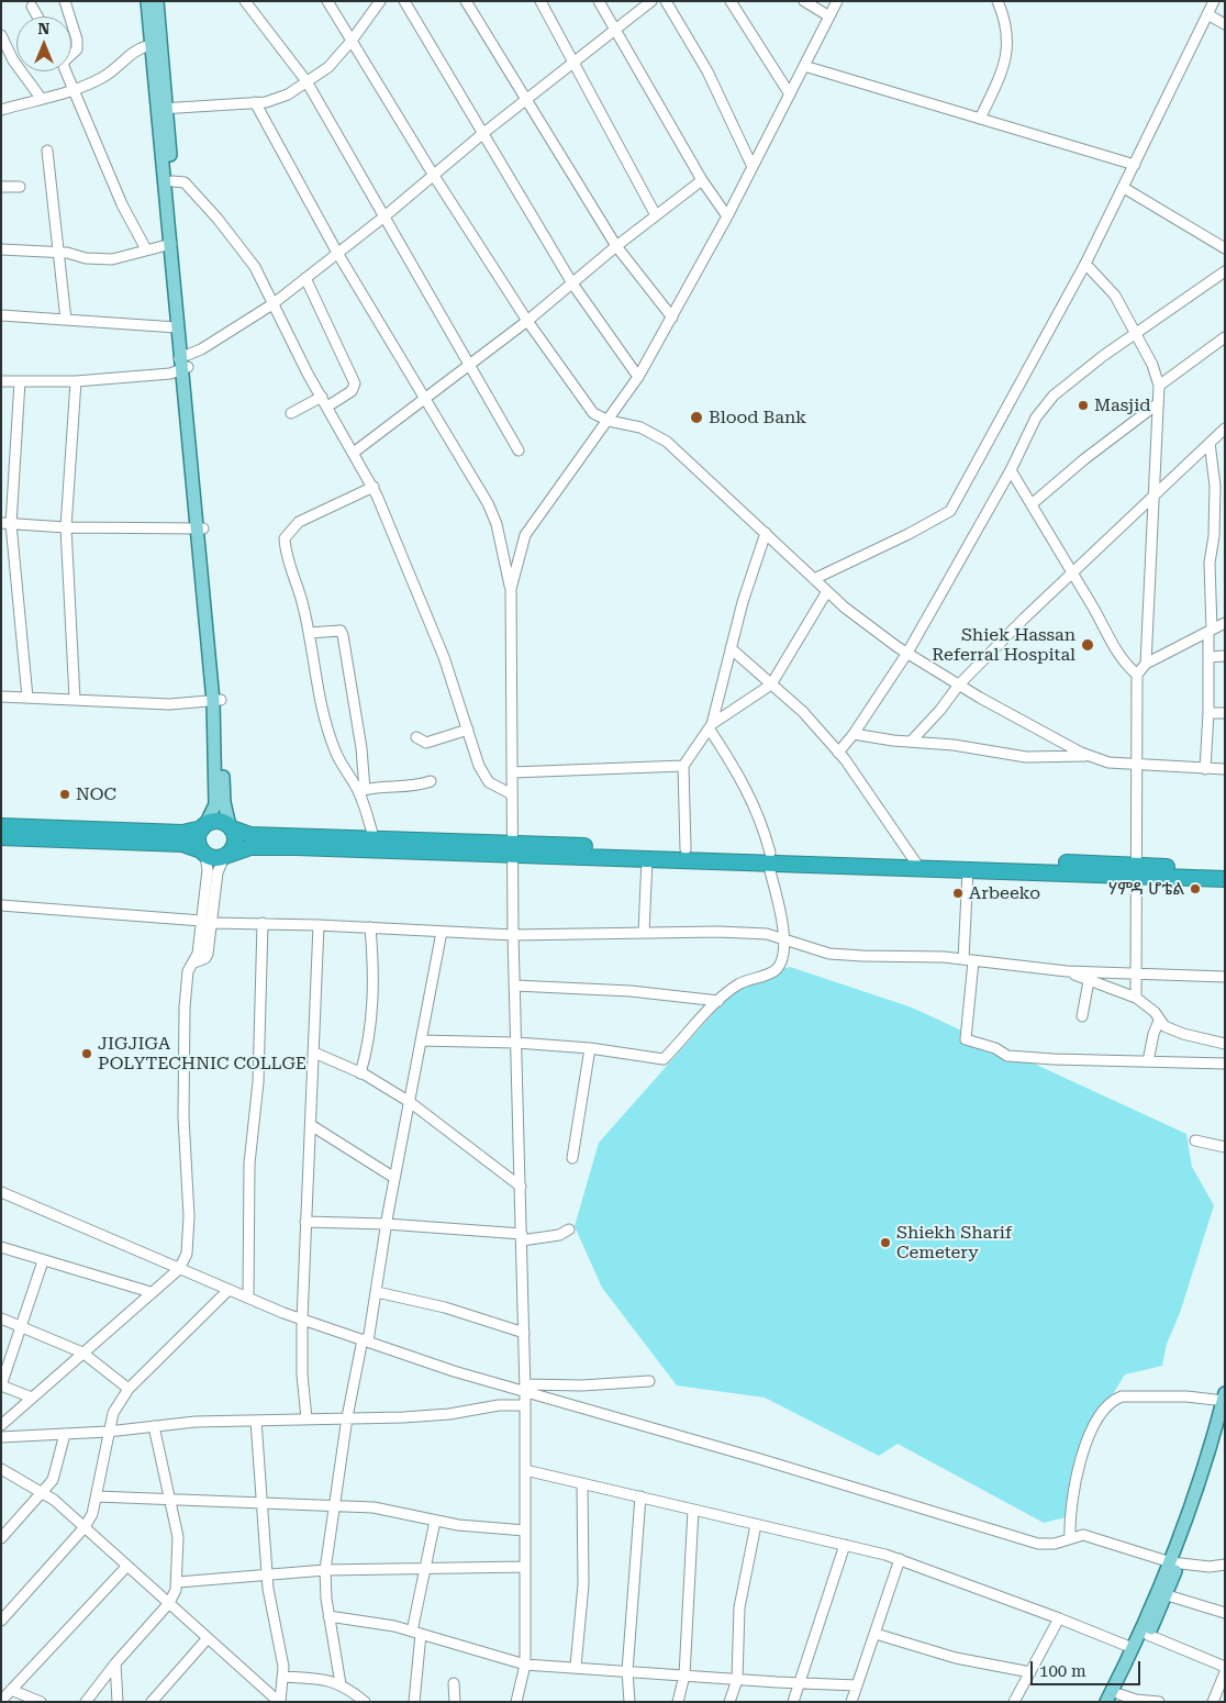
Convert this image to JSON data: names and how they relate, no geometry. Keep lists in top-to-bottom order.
{
  "places": [
    "Masjid",
    "Blood Bank",
    "Shiek Hassan Referral Hospital",
    "NOC",
    "ሃምዳ ሆቴል",
    "Arbeeko",
    "JIGJIGA POLYTECHNIC COLLGE",
    "Shiekh Sharif Cemetery"
  ],
  "scale_bar": "100 m",
  "north": "top"
}
